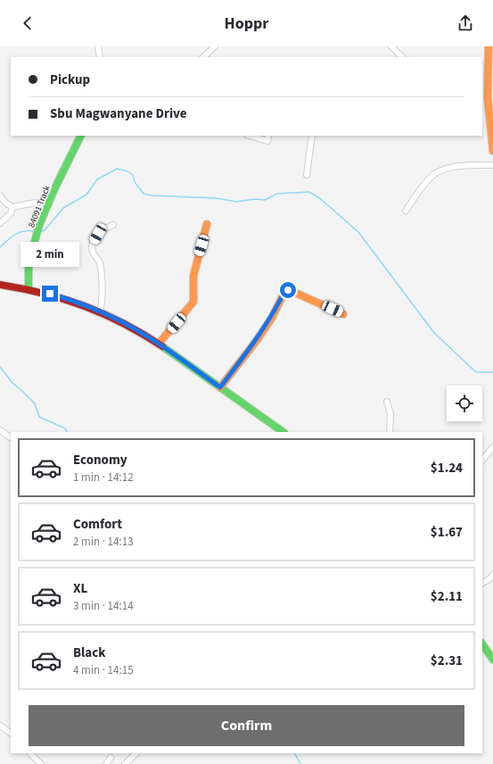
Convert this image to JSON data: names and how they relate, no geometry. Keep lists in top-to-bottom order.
{
  "streets": {
    "street": ["84091 Track"]
  },
  "page": {
    "header": "Hoppr",
    "banner": ["Pickup", "Sbu Magwanyane Drive"],
    "bubble": "2 min",
    "list": [
      {
        "name": "Economy",
        "note": "1 min · 14:12",
        "value": "$1.24"
      },
      {
        "name": "Comfort",
        "note": "2 min · 14:13",
        "value": "$1.67"
      },
      {
        "name": "XL",
        "note": "3 min · 14:14",
        "value": "$2.11"
      },
      {
        "name": "Black",
        "note": "4 min · 14:15",
        "value": "$2.31"
      }
    ],
    "buttons": "Confirm"
  }
}
